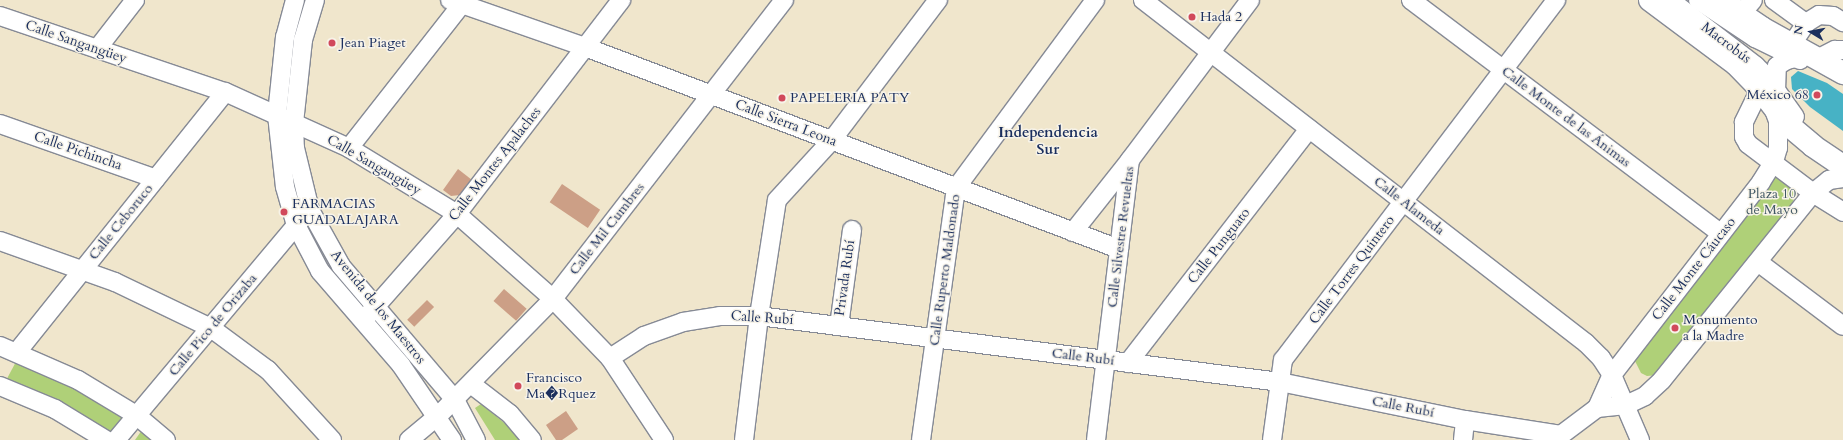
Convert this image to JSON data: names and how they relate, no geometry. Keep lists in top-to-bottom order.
{
  "streets": {
    "street": [
      "Calle Sangangüey",
      "Macrobús",
      "Calle Monte de las Ánimas",
      "Calle Sierra Leona",
      "Calle Pichincha",
      "Calle Montes Apalaches",
      "Calle Alameda",
      "Calle Ceboruco",
      "Calle Mil Cumbres",
      "Calle Silvestre Revueltas",
      "Calle Punguato",
      "Calle Monte Cáucaso",
      "Calle Ruperto Maldonado",
      "Calle Torres Quintero",
      "Privada Rubí",
      "Avenida de los Maestros",
      "Calle Rubí",
      "Calle Pico de Orizaba"
    ]
  },
  "crossings": [
    ["Calle Sangangüey", "Calle Montes Apalaches"],
    ["Calle Sangangüey", "Calle Ceboruco"],
    ["Calle Sangangüey", "Calle Mil Cumbres"],
    ["Calle Sangangüey", "Avenida de los Maestros"],
    ["Calle Sangangüey", "Calle Rubí"],
    ["Macrobús", "Calle Monte Cáucaso"],
    ["Calle Monte de las Ánimas", "Calle Monte Cáucaso"],
    ["Calle Monte de las Ánimas", "Calle Torres Quintero"],
    ["Calle Sierra Leona", "Calle Montes Apalaches"],
    ["Calle Sierra Leona", "Calle Mil Cumbres"],
    ["Calle Sierra Leona", "Calle Silvestre Revueltas"],
    ["Calle Sierra Leona", "Calle Ruperto Maldonado"],
    ["Calle Pichincha", "Calle Ceboruco"],
    ["Calle Montes Apalaches", "Avenida de los Maestros"],
    ["Calle Alameda", "Calle Silvestre Revueltas"],
    ["Calle Alameda", "Calle Punguato"],
    ["Calle Alameda", "Calle Monte Cáucaso"],
    ["Calle Alameda", "Calle Torres Quintero"],
    ["Calle Mil Cumbres", "Avenida de los Maestros"],
    ["Calle Silvestre Revueltas", "Calle Rubí"],
    ["Calle Punguato", "Calle Rubí"],
    ["Calle Monte Cáucaso", "Calle Rubí"],
    ["Calle Ruperto Maldonado", "Calle Rubí"],
    ["Calle Torres Quintero", "Calle Rubí"],
    ["Privada Rubí", "Calle Rubí"],
    ["Avenida de los Maestros", "Calle Pico de Orizaba"]
  ],
  "districts": ["Independencia Sur"],
  "parks": ["Plaza 10 de Mayo"],
  "places": [
    "Hada 2",
    "Jean Piaget",
    "México 68",
    "PAPELERIA PATY",
    "FARMACIAS GUADALAJARA",
    "Monumento a la Madre",
    "Francisco Ma�Rquez"
  ],
  "north": "left"
}
